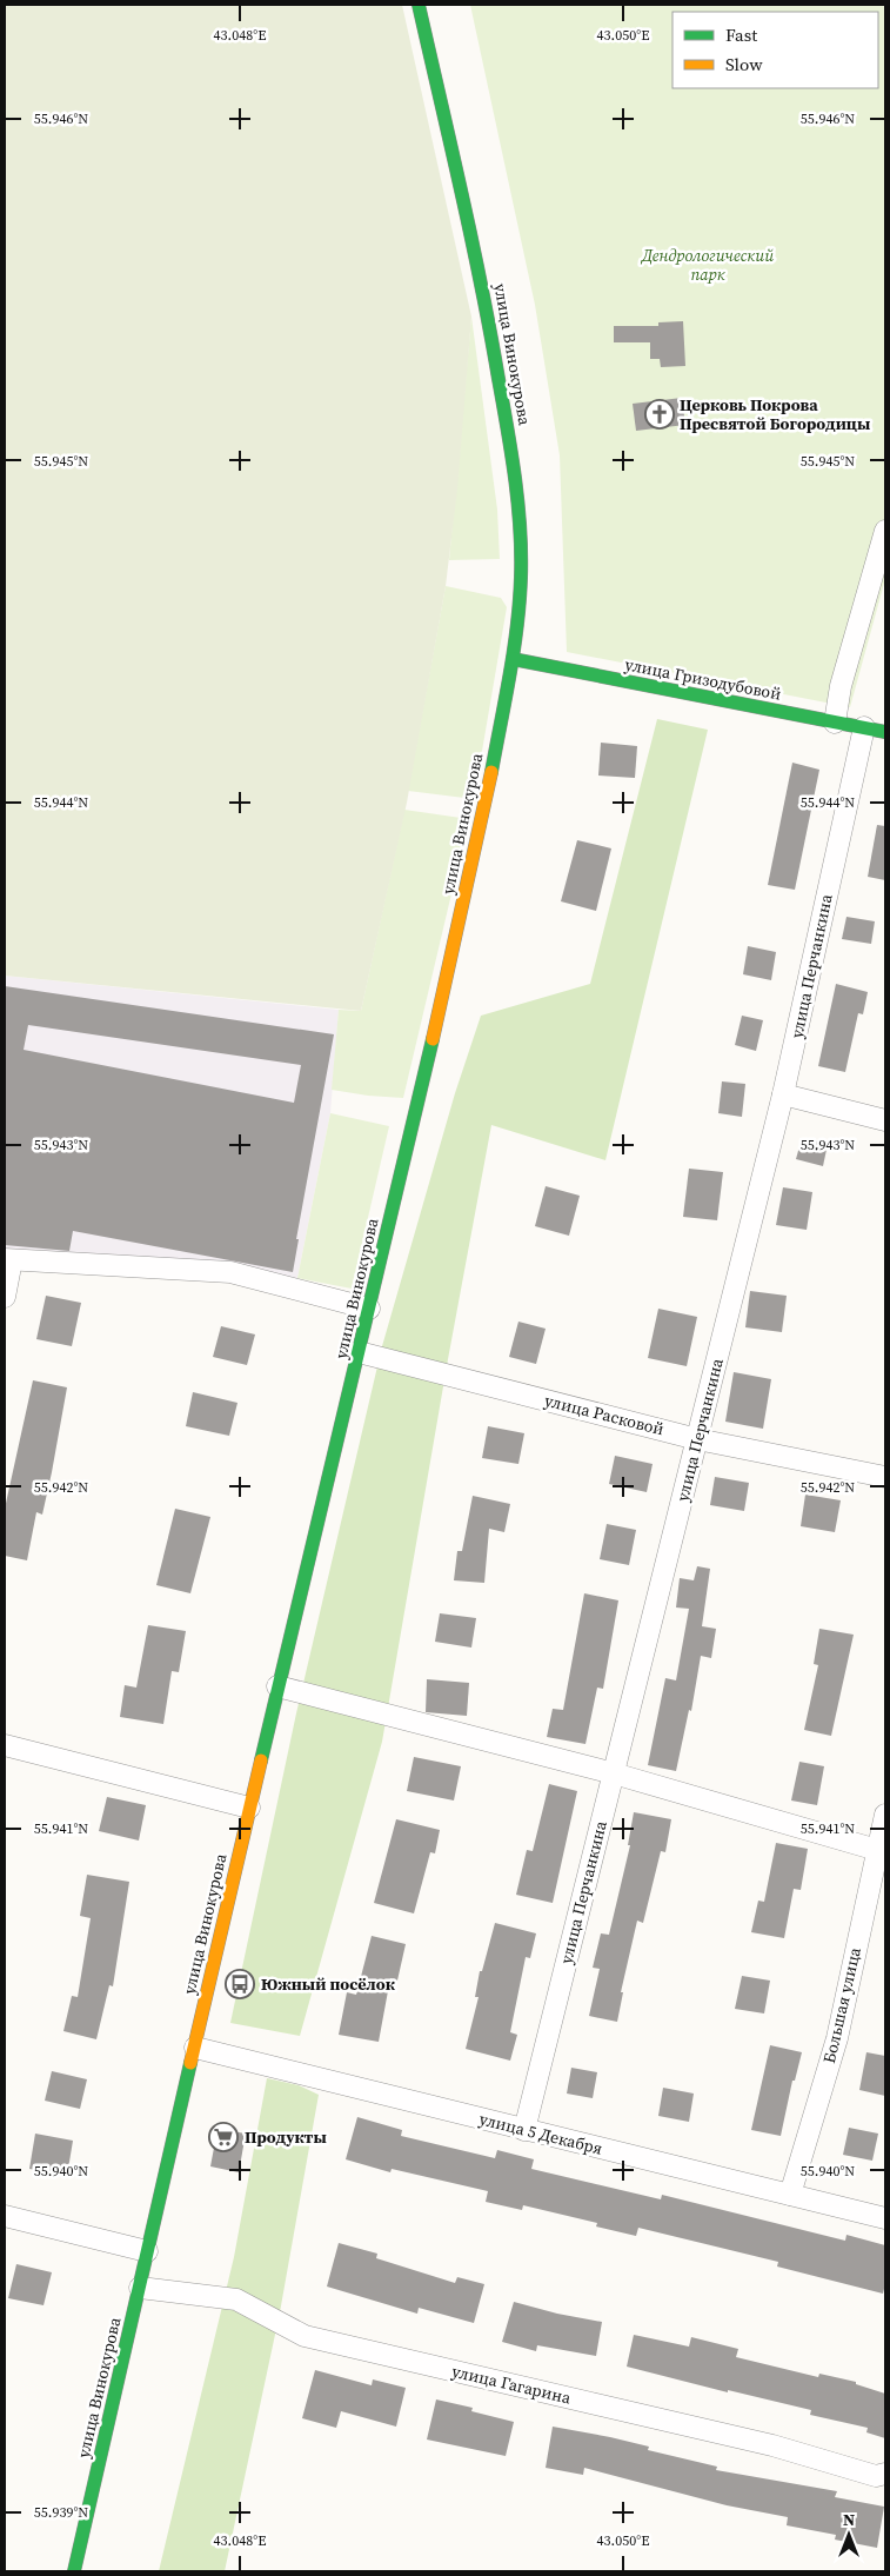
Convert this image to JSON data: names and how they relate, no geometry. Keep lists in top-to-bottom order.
{
  "streets": {
    "main road": ["улица Винокурова", "улица Гризодубовой"],
    "street": [
      "улица Перчанкина",
      "улица Расковой",
      "Большая улица",
      "улица 5 Декабря",
      "улица Гагарина"
    ]
  },
  "crossings": [
    ["улица Винокурова", "улица Гризодубовой"],
    ["улица Винокурова", "улица Расковой"],
    ["улица Винокурова", "улица 5 Декабря"],
    ["улица Винокурова", "улица Гагарина"],
    ["улица Гризодубовой", "улица Перчанкина"],
    ["улица Перчанкина", "улица Расковой"],
    ["улица Перчанкина", "улица 5 Декабря"],
    ["Большая улица", "улица 5 Декабря"]
  ],
  "parks": ["Дендрологический парк"],
  "places": {
    "church": ["Церковь Покрова Пресвятой Богородицы"],
    "bus stop": ["Южный посёлок"],
    "supermarket": ["Продукты"]
  },
  "legend": ["Fast", "Slow"],
  "north": "top",
  "coordinates": [
    "43.048°E",
    "43.050°E",
    "55.946°N",
    "55.945°N",
    "55.944°N",
    "55.943°N",
    "55.942°N",
    "55.941°N",
    "55.940°N",
    "55.939°N"
  ]
}
